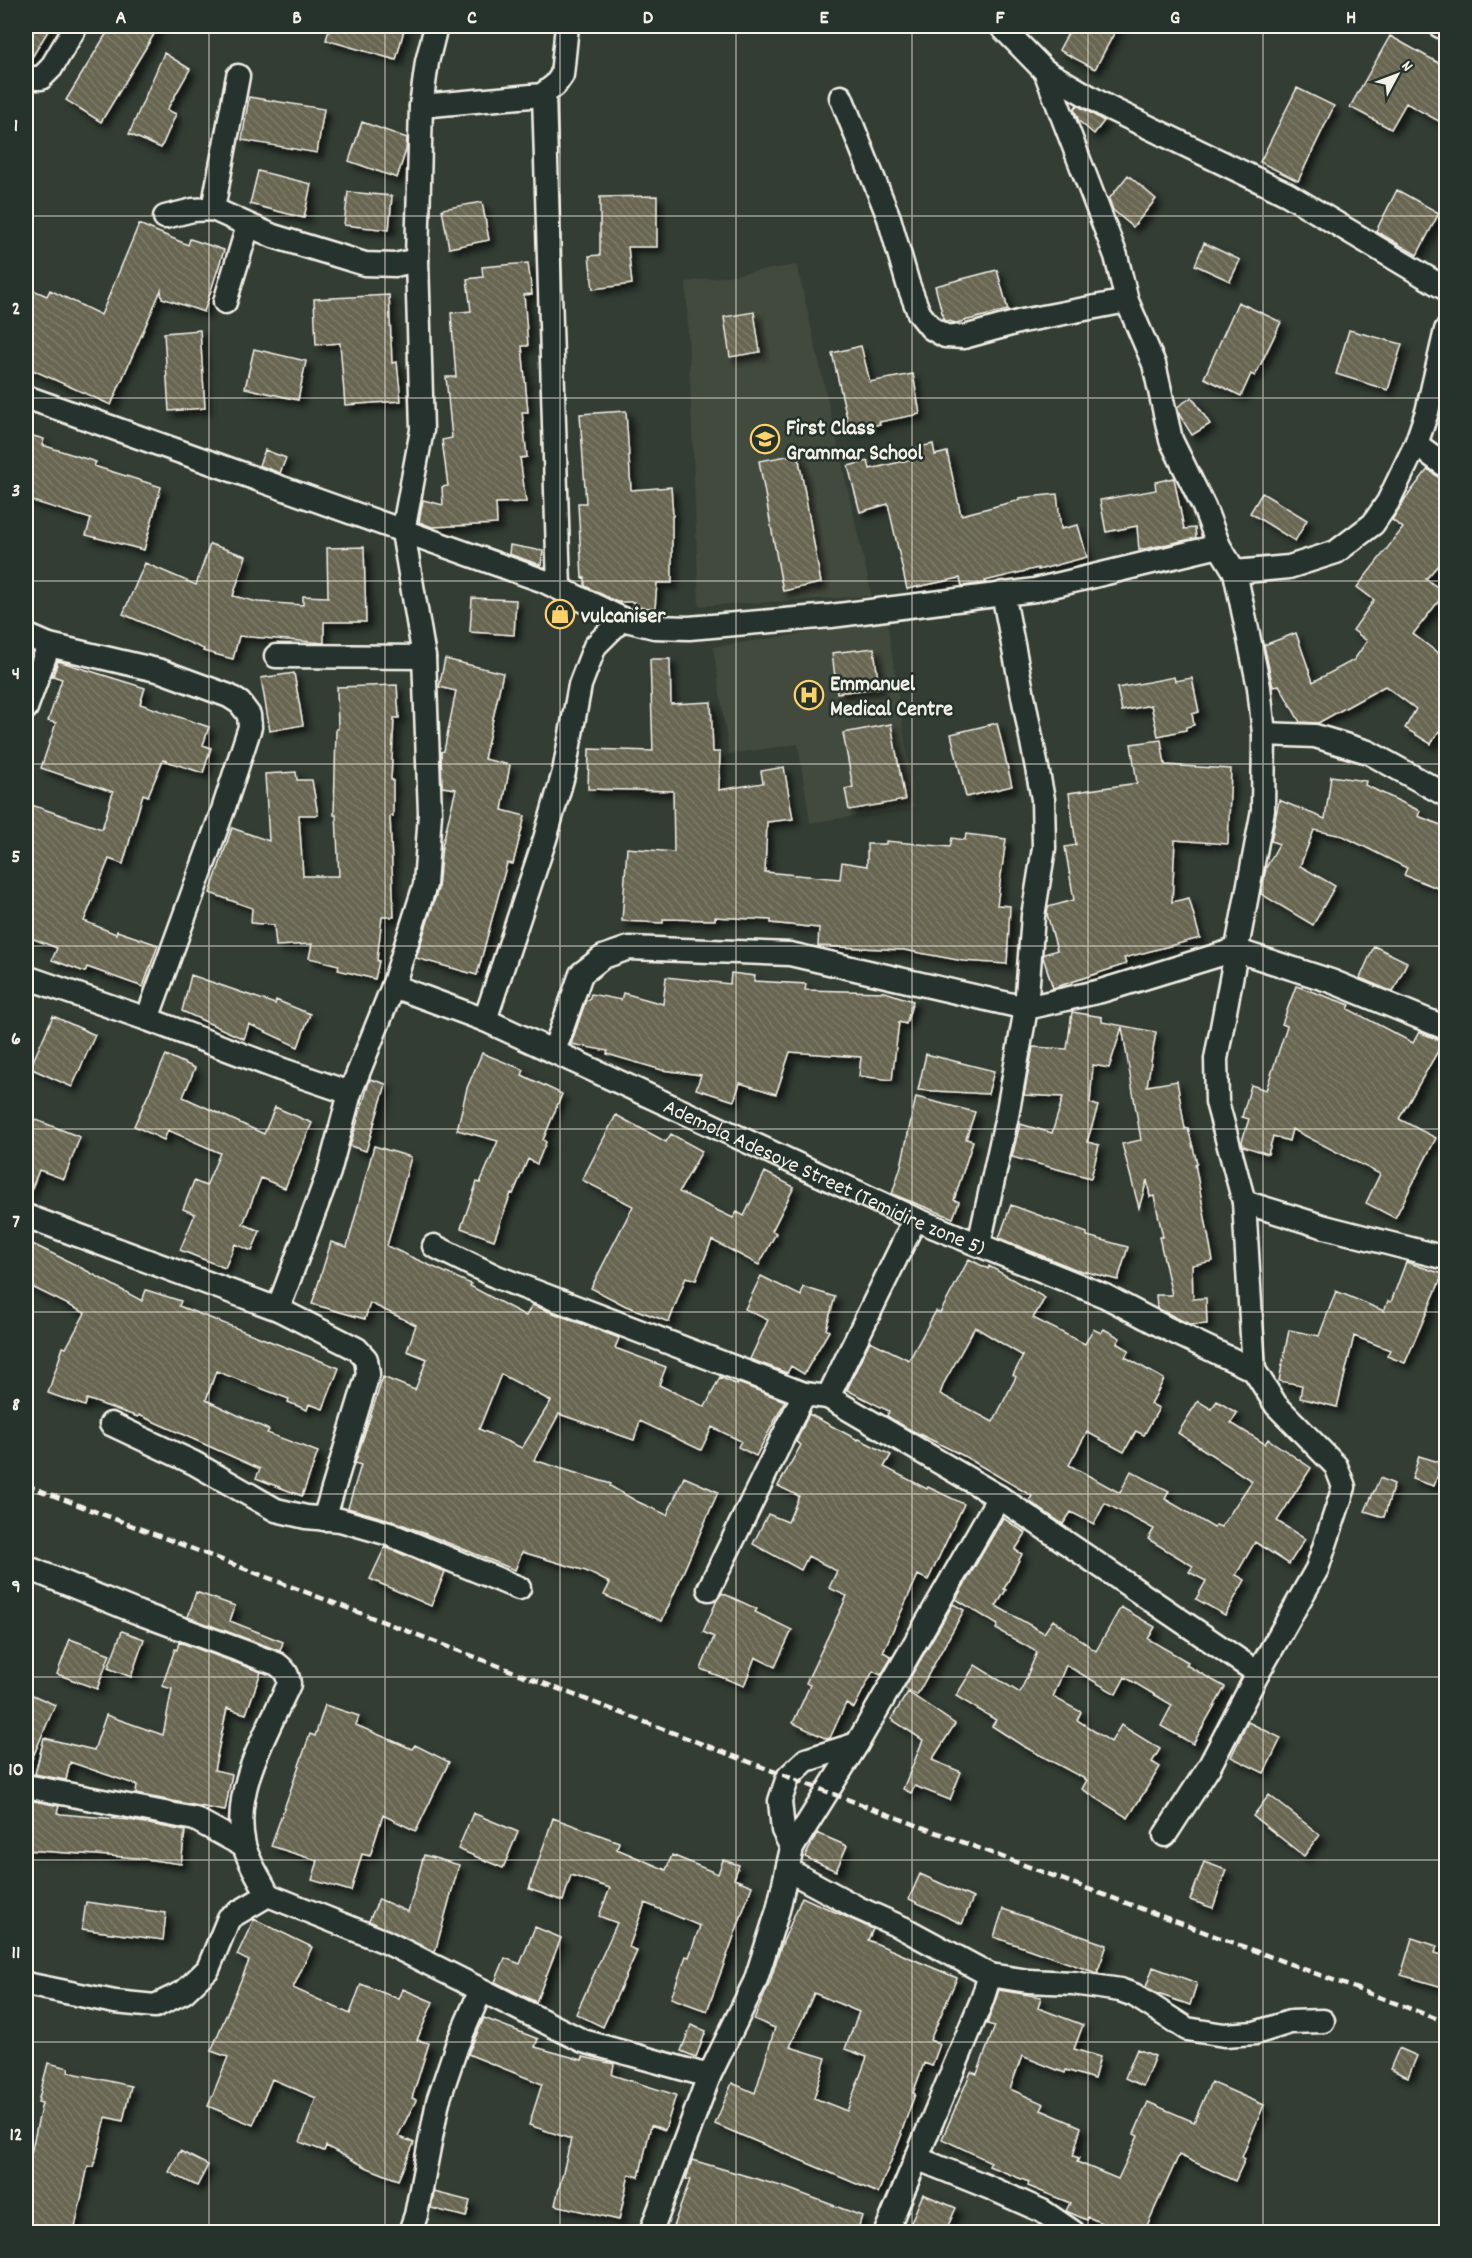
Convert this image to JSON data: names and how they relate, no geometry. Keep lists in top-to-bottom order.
{
  "streets": {
    "street": ["Ademola Adesoye Street (Temidire zone 5)"]
  },
  "places": {
    "school or university": ["First Class Grammar School"],
    "shop": ["vulcaniser"],
    "hospital": ["Emmanuel Medical Centre"]
  },
  "north": "top right",
  "grid": {
    "columns": [
      "A",
      "B",
      "C",
      "D",
      "E",
      "F",
      "G",
      "H"
    ],
    "rows": [
      "1",
      "2",
      "3",
      "4",
      "5",
      "6",
      "7",
      "8",
      "9",
      "10",
      "11",
      "12"
    ]
  }
}
